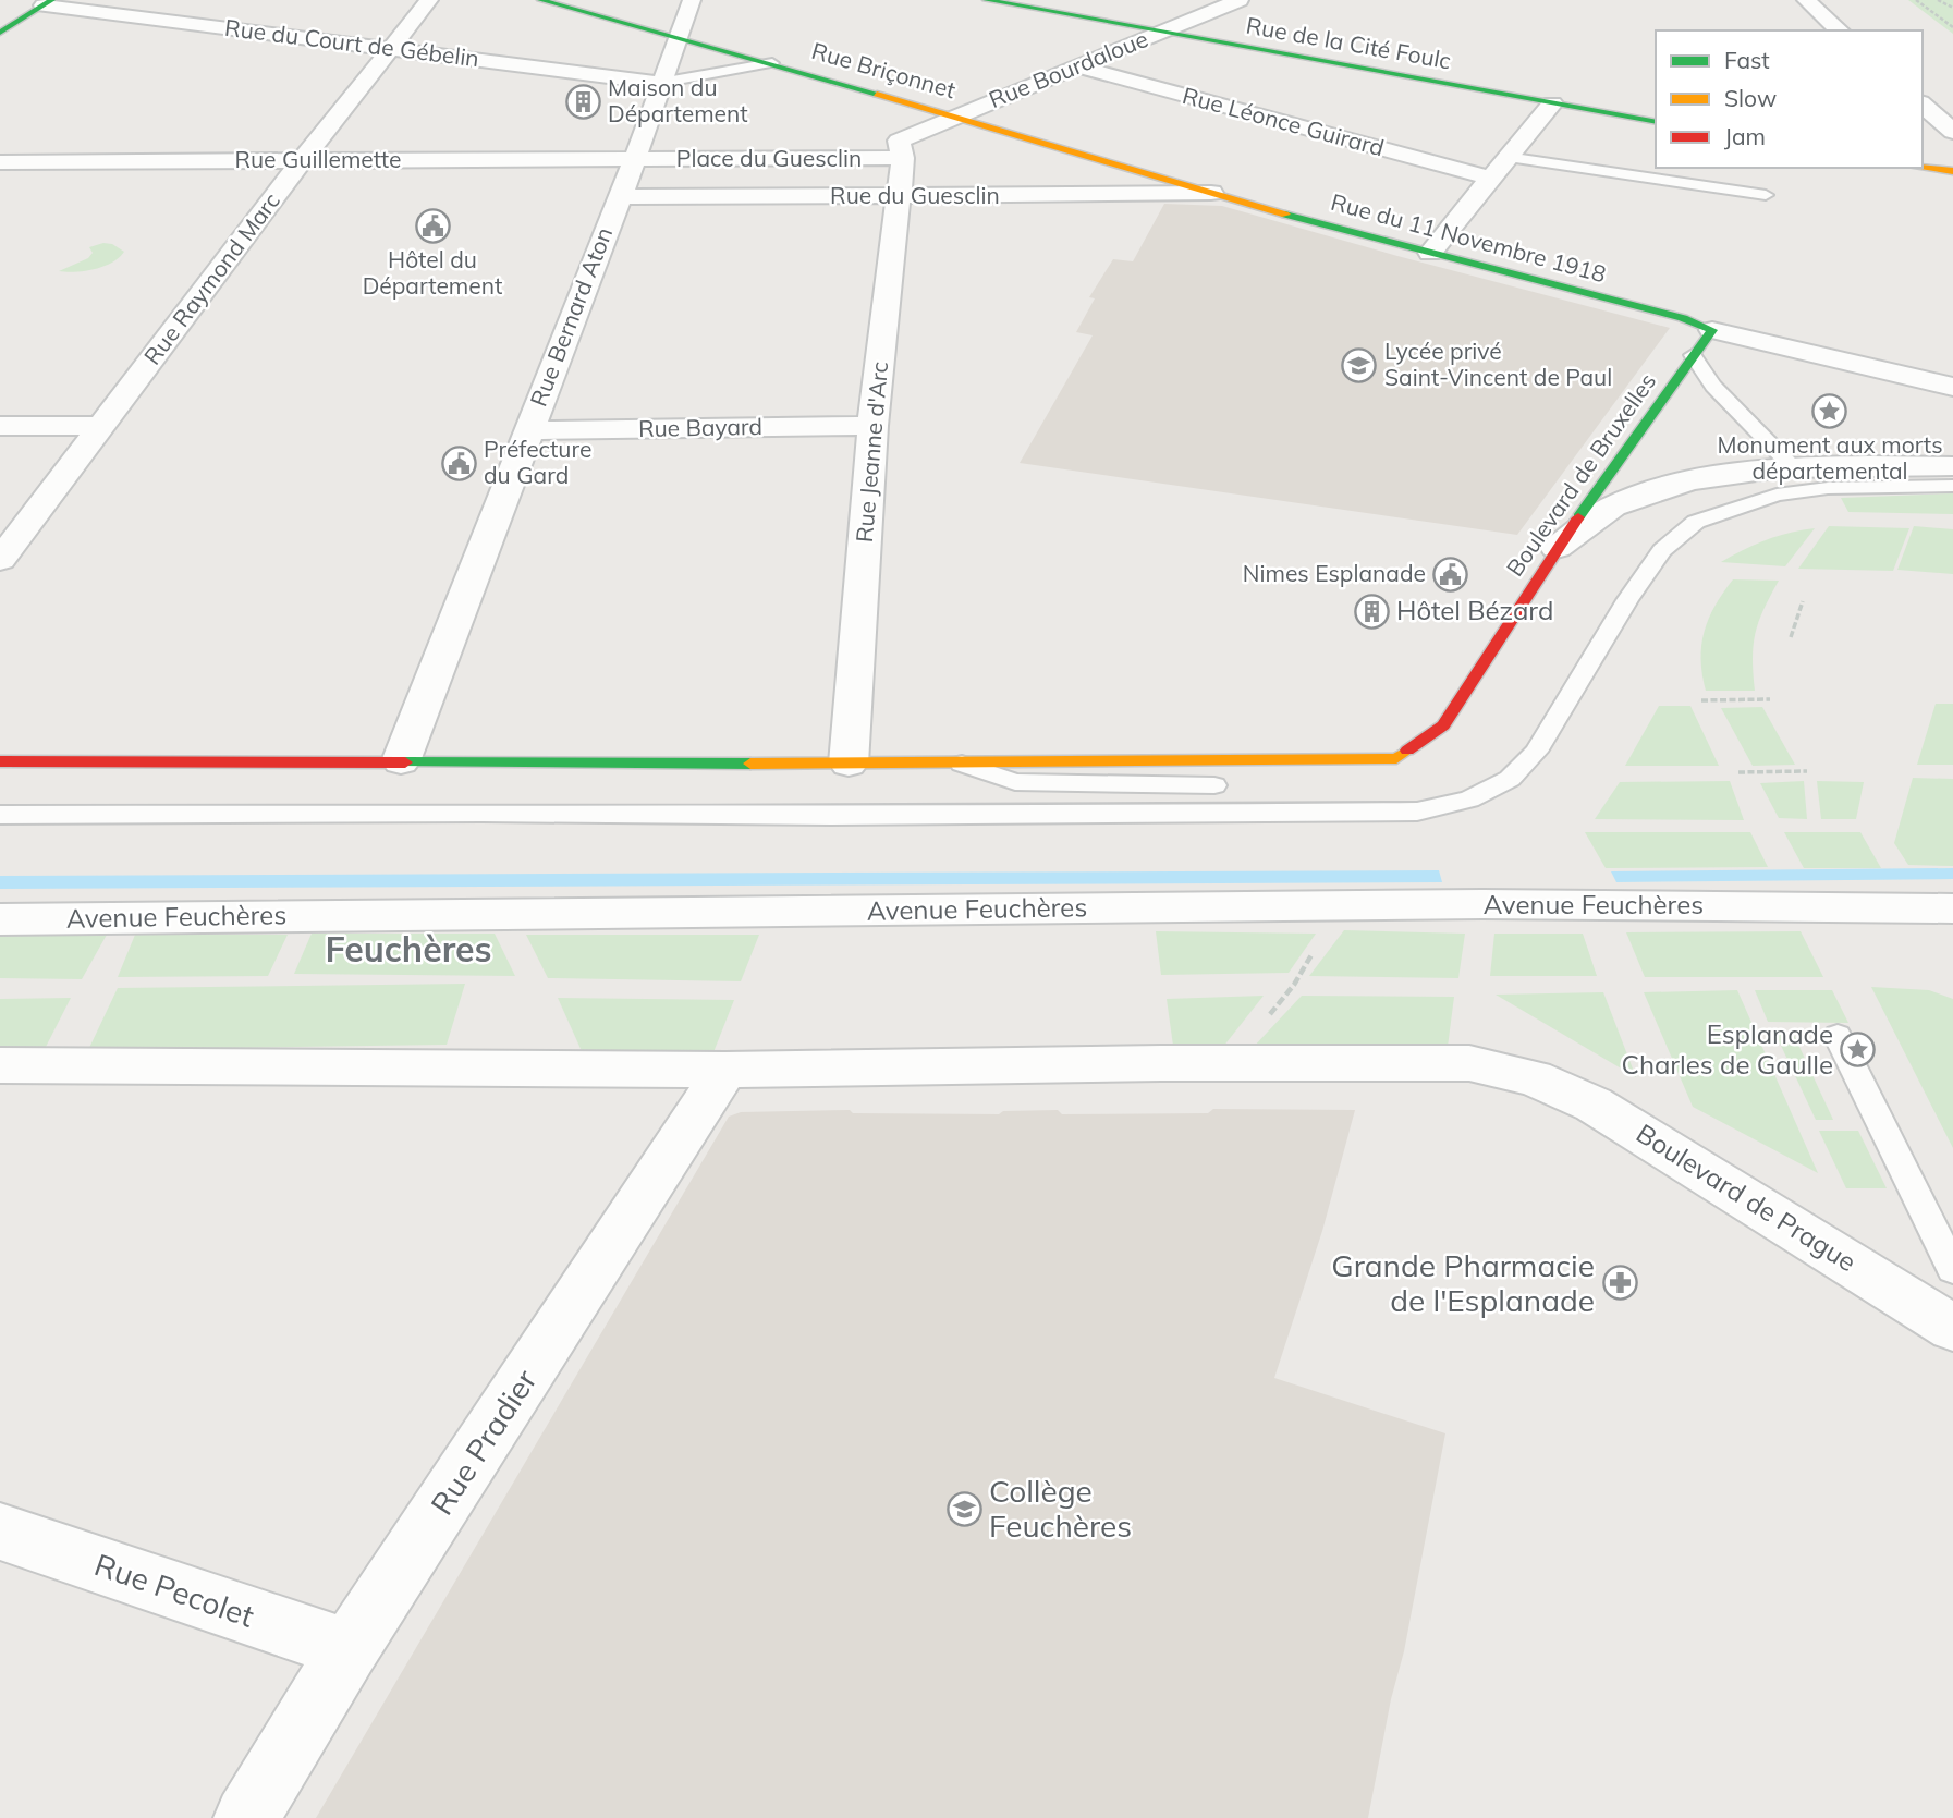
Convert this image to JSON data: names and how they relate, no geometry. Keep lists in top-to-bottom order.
{
  "streets": {
    "street": [
      "Rue du Court de Gébelin",
      "Rue de la Cité Foulc",
      "Rue Bourdaloue",
      "Rue Briçonnet",
      "Rue Léonce Guirard",
      "Place du Guesclin",
      "Rue Guillemette",
      "Rue du Guesclin",
      "Rue du 11 Novembre 1918",
      "Rue Raymond Marc",
      "Rue Bernard Aton",
      "Rue Bayard",
      "Rue Jeanne d'Arc",
      "Boulevard de Bruxelles",
      "Avenue Feuchères",
      "Boulevard de Prague",
      "Rue Pradier",
      "Rue Pecolet"
    ]
  },
  "crossings": [
    ["Rue du Court de Gébelin", "Rue Raymond Marc"],
    ["Rue du Court de Gébelin", "Rue Bernard Aton"],
    ["Rue de la Cité Foulc", "Rue Bourdaloue"],
    ["Rue Bourdaloue", "Rue Briçonnet"],
    ["Rue Bourdaloue", "Rue Léonce Guirard"],
    ["Rue Bourdaloue", "Place du Guesclin"],
    ["Rue Bourdaloue", "Rue Jeanne d'Arc"],
    ["Rue Briçonnet", "Rue du Guesclin"],
    ["Rue Briçonnet", "Rue du 11 Novembre 1918"],
    ["Rue Briçonnet", "Rue Bernard Aton"],
    ["Place du Guesclin", "Rue Guillemette"],
    ["Place du Guesclin", "Rue Bernard Aton"],
    ["Place du Guesclin", "Rue Jeanne d'Arc"],
    ["Rue Guillemette", "Rue Raymond Marc"],
    ["Rue Guillemette", "Rue Bernard Aton"],
    ["Rue du Guesclin", "Rue du 11 Novembre 1918"],
    ["Rue du Guesclin", "Rue Bernard Aton"],
    ["Rue du Guesclin", "Rue Jeanne d'Arc"],
    ["Rue du 11 Novembre 1918", "Boulevard de Bruxelles"],
    ["Rue Bernard Aton", "Rue Bayard"],
    ["Rue Bayard", "Rue Jeanne d'Arc"],
    ["Rue Pradier", "Rue Pecolet"]
  ],
  "districts": ["Feuchères"],
  "places": {
    "building": ["Maison du Département", "Hôtel Bézard"],
    "public building": ["Hôtel du Département", "Préfecture du Gard", "Nimes Esplanade"],
    "school or university": ["Lycée privé Saint-Vincent de Paul", "Collège Feuchères"],
    "place": ["Monument aux morts départemental", "Esplanade Charles de Gaulle"],
    "pharmacy": ["Grande Pharmacie de l'Esplanade"]
  },
  "legend": ["Fast", "Slow", "Jam"]
}
